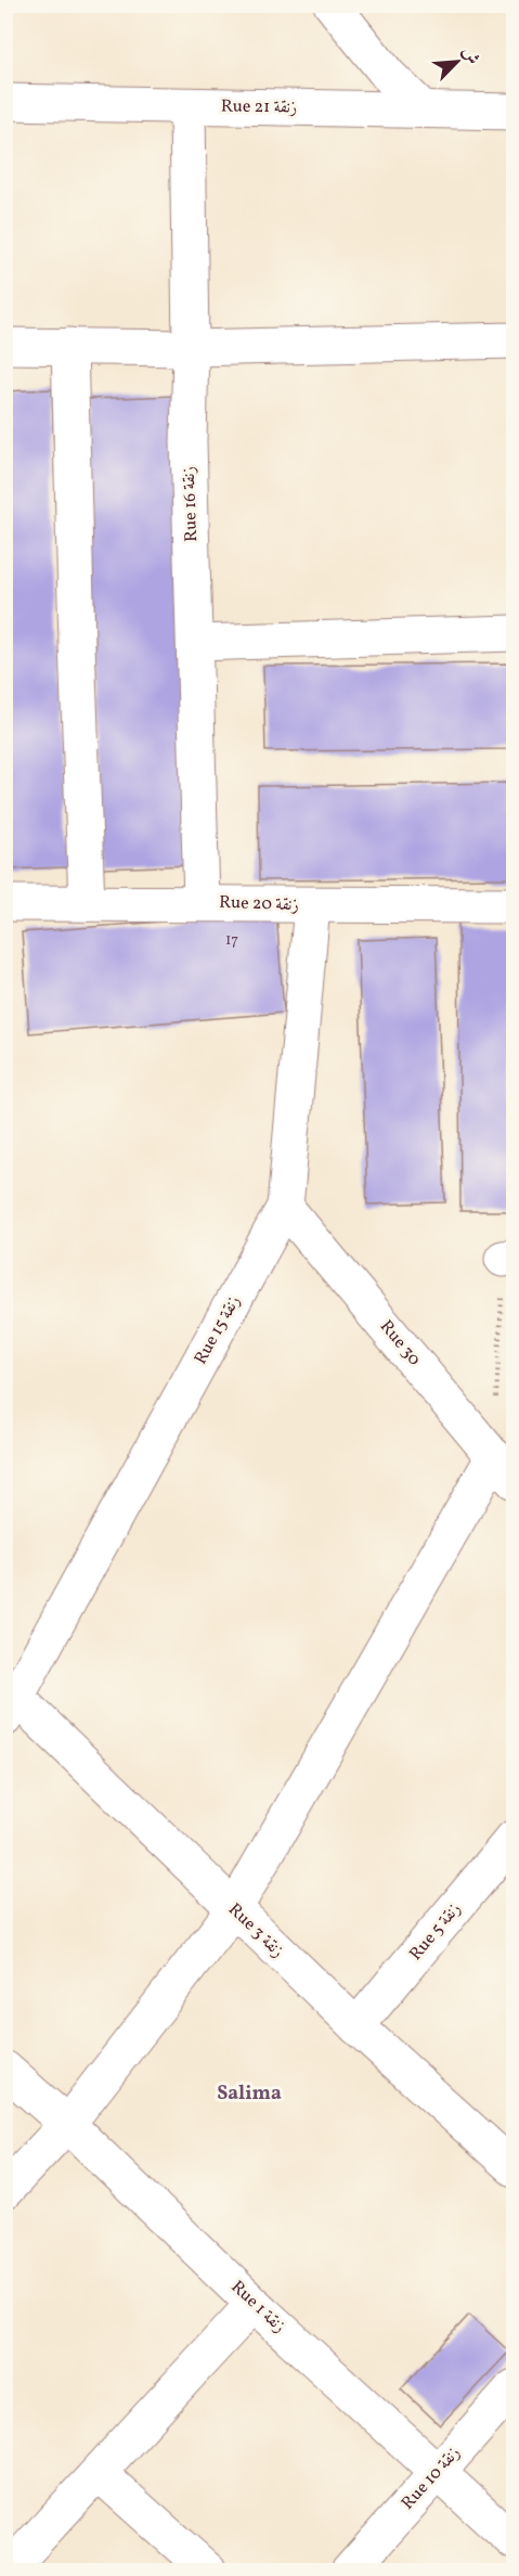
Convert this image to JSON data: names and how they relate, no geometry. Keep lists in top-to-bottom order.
{
  "streets": {
    "street": [
      "Rue 21 زنقة",
      "Rue 16 زنقة",
      "Rue 20 زنقة",
      "Rue 15 زنقة",
      "Rue 30",
      "Rue 3 زنقة",
      "Rue 5 زنقة",
      "Rue 1 زنقة",
      "Rue 10 زنقة"
    ]
  },
  "crossings": [
    ["Rue 21 زنقة", "Rue 16 زنقة"],
    ["Rue 16 زنقة", "Rue 20 زنقة"],
    ["Rue 20 زنقة", "Rue 15 زنقة"],
    ["Rue 15 زنقة", "Rue 30"],
    ["Rue 15 زنقة", "Rue 3 زنقة"],
    ["Rue 3 زنقة", "Rue 5 زنقة"],
    ["Rue 1 زنقة", "Rue 10 زنقة"]
  ],
  "districts": ["Salima"],
  "house_numbers": ["17"],
  "north": "top right"
}
